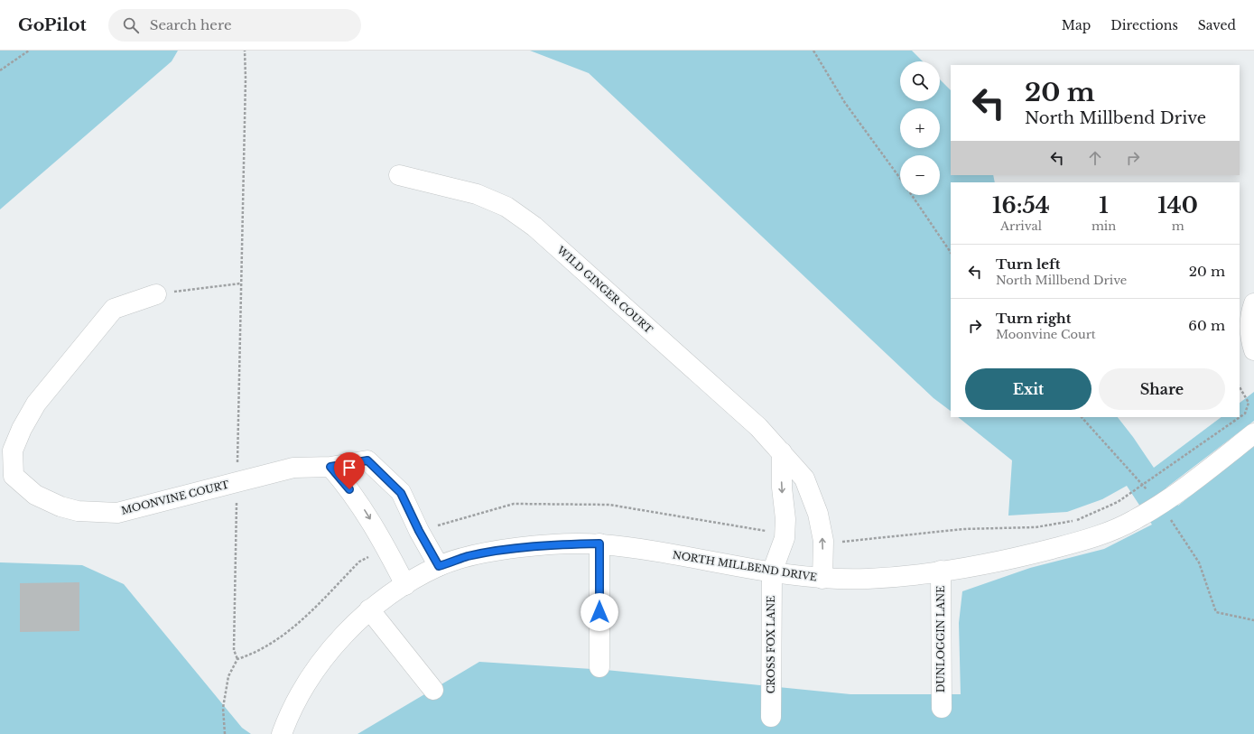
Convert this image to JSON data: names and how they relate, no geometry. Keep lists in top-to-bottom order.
{
  "streets": {
    "street": [
      "WILD GINGER COURT",
      "MOONVINE COURT",
      "NORTH MILLBEND DRIVE",
      "DUNLOGGIN LANE",
      "CROSS FOX LANE"
    ]
  },
  "crossings": [
    ["WILD GINGER COURT", "NORTH MILLBEND DRIVE"],
    ["MOONVINE COURT", "NORTH MILLBEND DRIVE"],
    ["NORTH MILLBEND DRIVE", "DUNLOGGIN LANE"],
    ["NORTH MILLBEND DRIVE", "CROSS FOX LANE"]
  ],
  "page": {
    "header": "GoPilot",
    "search": "Search here",
    "nav": ["Map", "Directions", "Saved"],
    "map_buttons": ["+", "−"],
    "turn": ["20 m", "North Millbend Drive"],
    "eta": [
      "16:54",
      "Arrival",
      "1",
      "min",
      "140",
      "m"
    ],
    "list": [
      {
        "name": "Turn left",
        "note": "North Millbend Drive",
        "value": "20 m"
      },
      {
        "name": "Turn right",
        "note": "Moonvine Court",
        "value": "60 m"
      }
    ],
    "buttons": ["Exit", "Share"]
  }
}
